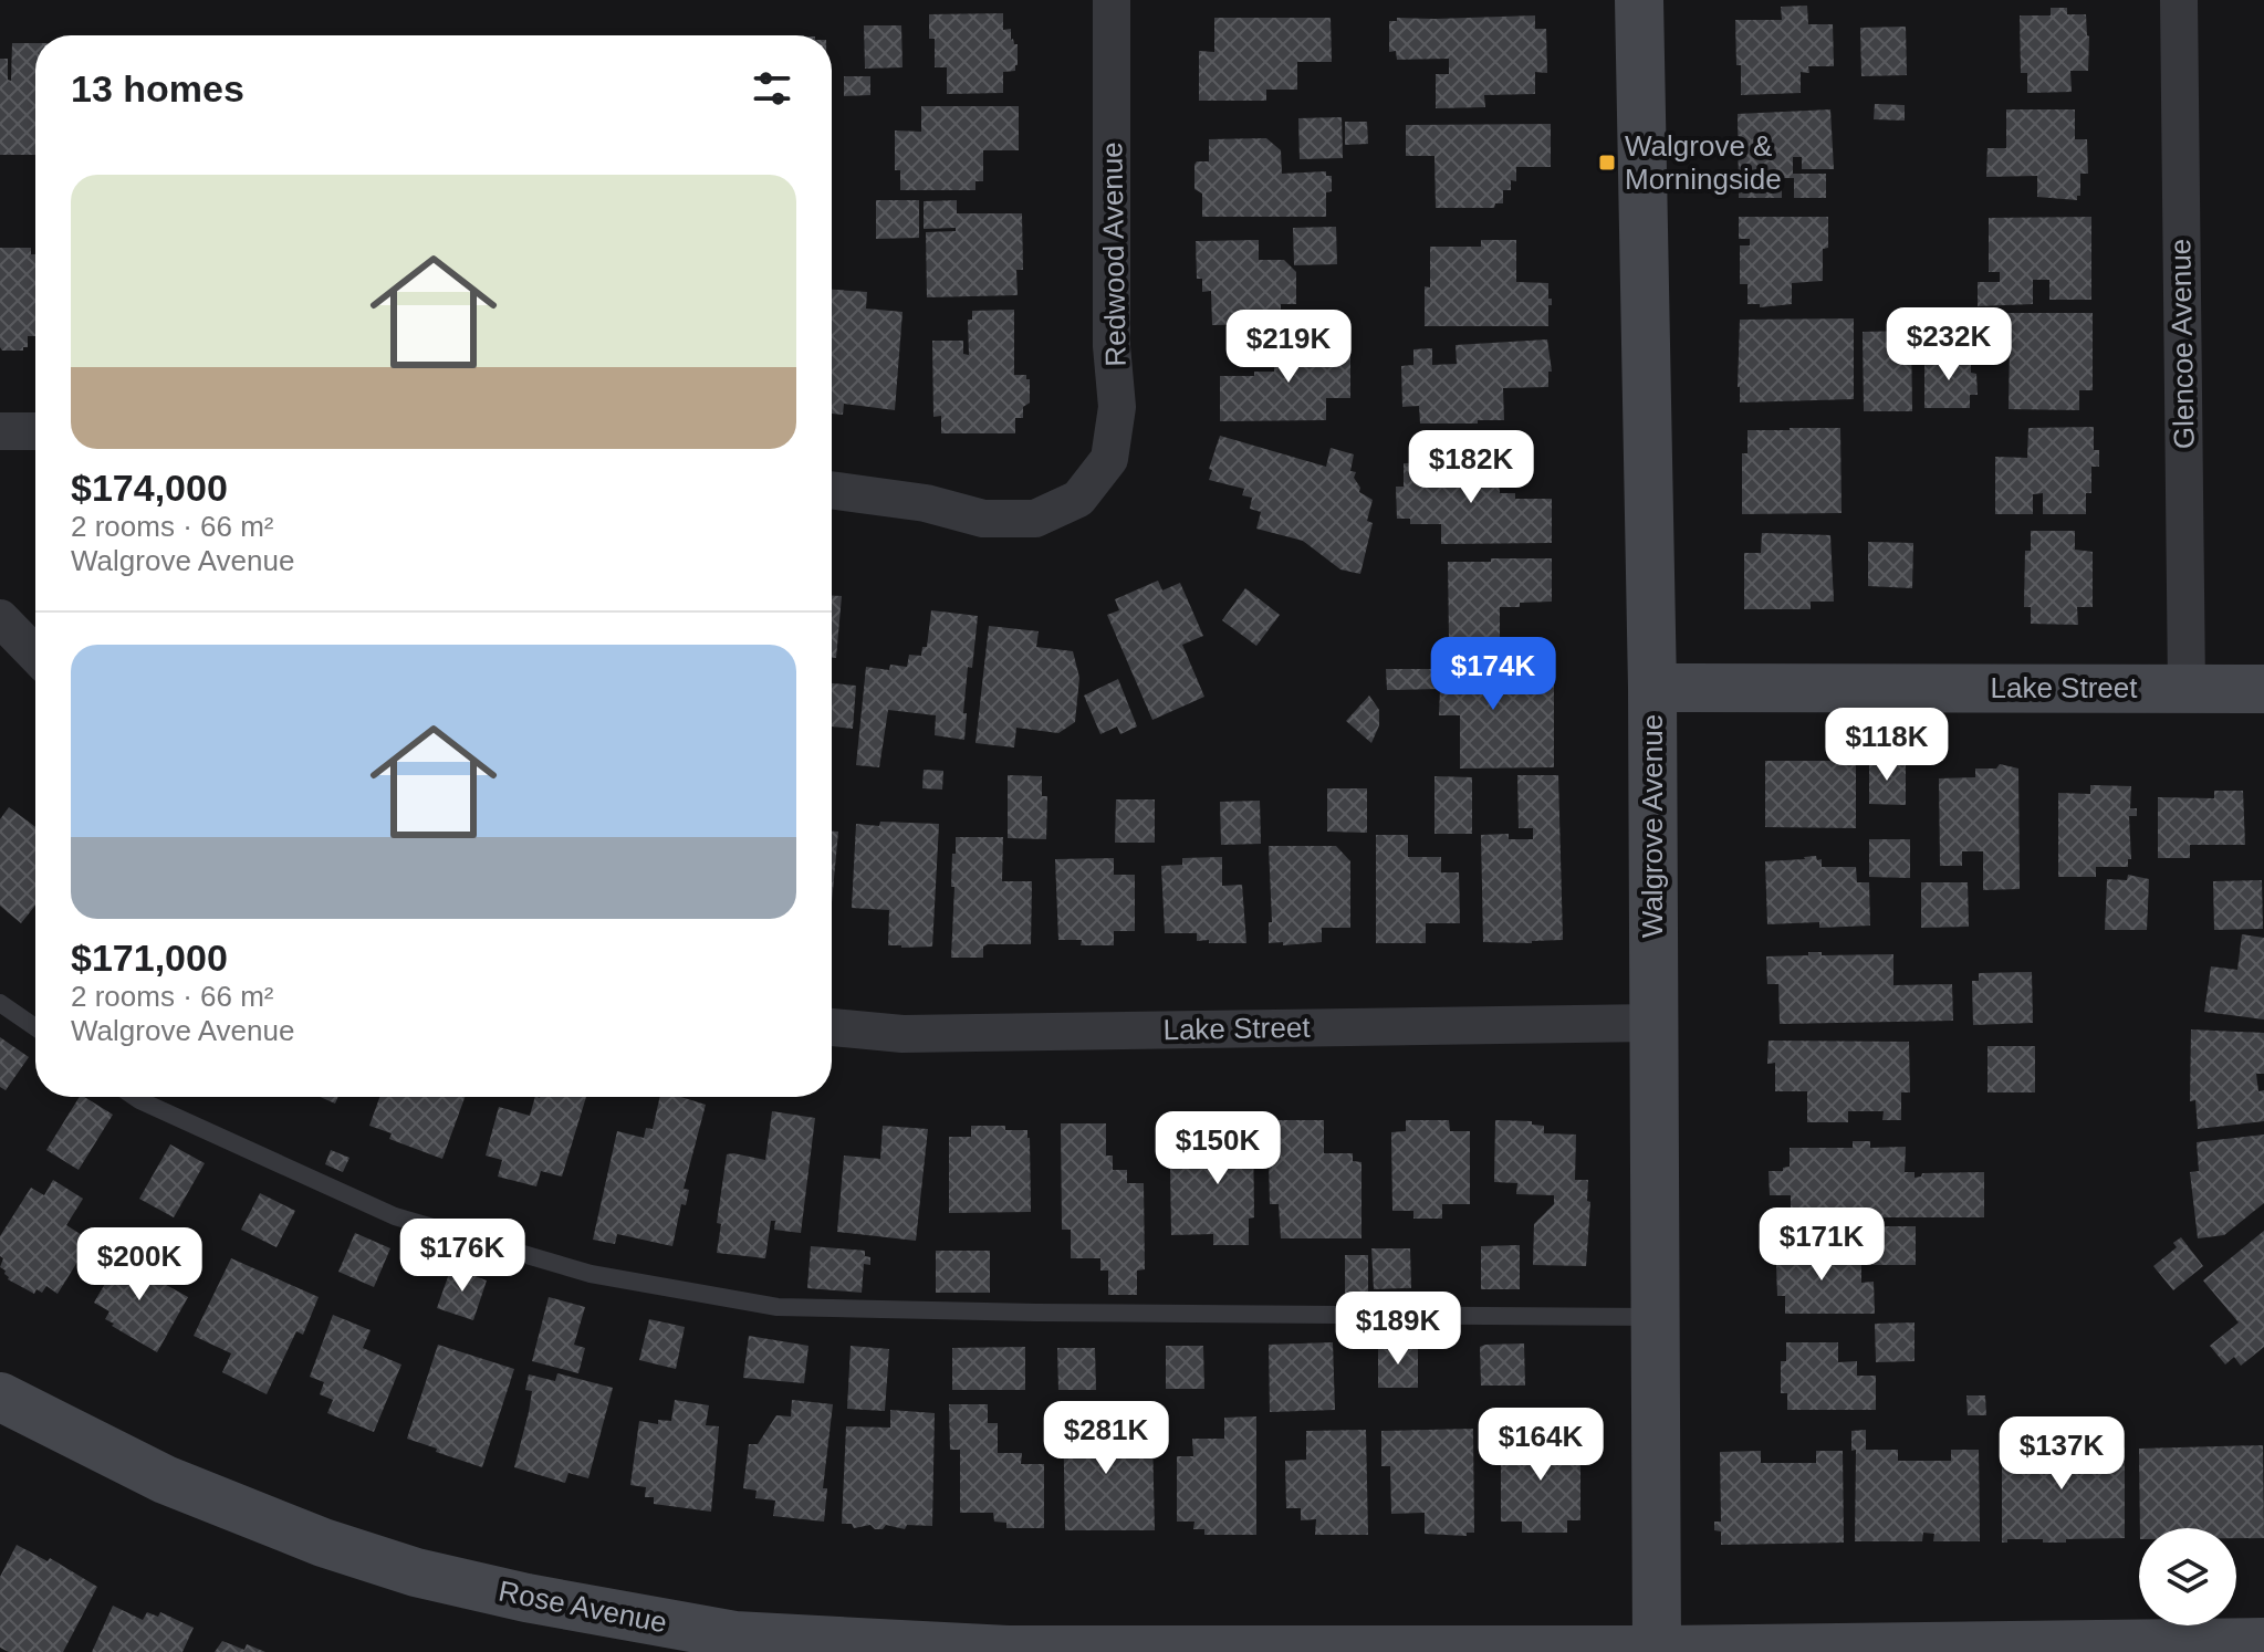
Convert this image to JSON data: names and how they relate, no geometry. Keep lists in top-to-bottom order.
{
  "streets": {
    "street": [
      "Redwood Avenue",
      "Glencoe Avenue",
      "Lake Street",
      "Walgrove Avenue",
      "Rose Avenue"
    ]
  },
  "crossings": [
    ["Glencoe Avenue", "Lake Street"],
    ["Lake Street", "Walgrove Avenue"],
    ["Walgrove Avenue", "Rose Avenue"]
  ],
  "places": {
    "transit": ["Walgrove & Morningside"]
  },
  "page": {
    "heading": "13 homes",
    "list": [
      {
        "name": "$174,000",
        "note": "2 rooms · 66 m² · Walgrove Avenue"
      },
      {
        "name": "$171,000",
        "note": "2 rooms · 66 m² · Walgrove Avenue"
      }
    ],
    "price": [
      "$232K",
      "$219K",
      "$182K",
      "$174K",
      "$118K",
      "$150K",
      "$171K",
      "$176K",
      "$200K",
      "$189K",
      "$281K",
      "$164K",
      "$137K"
    ]
  }
}
